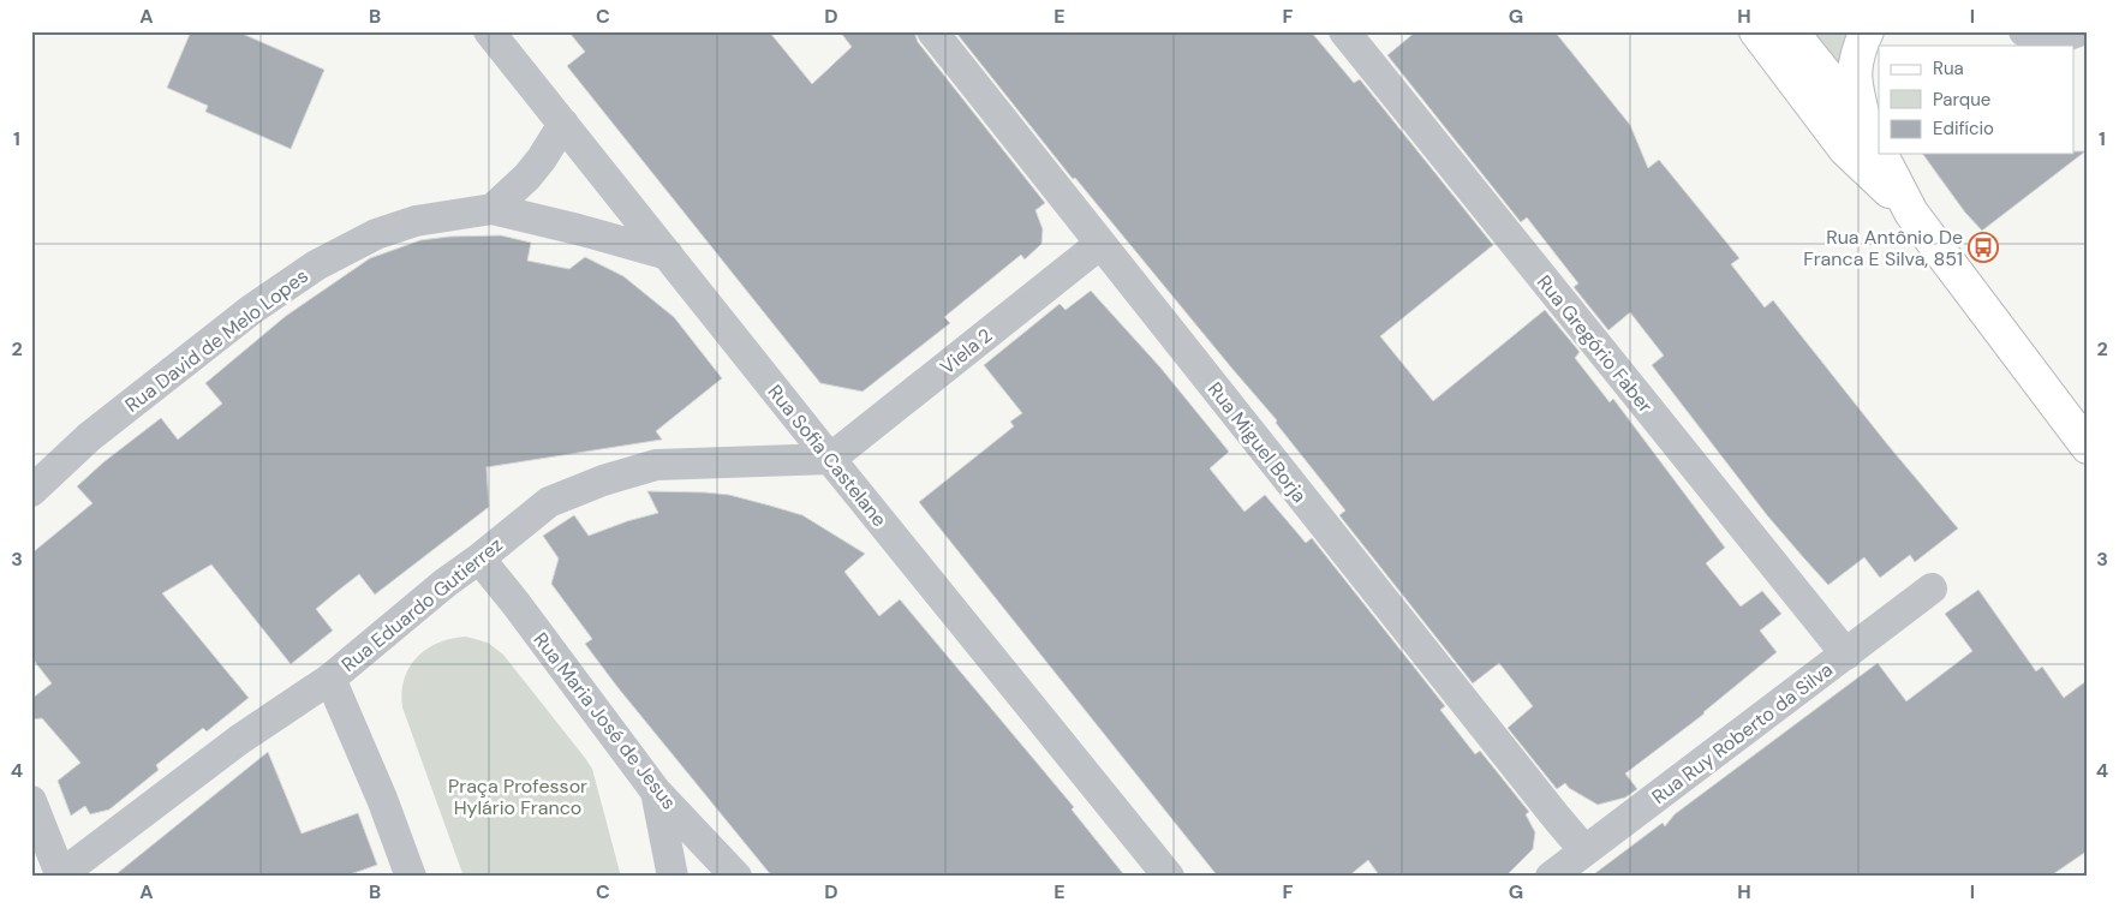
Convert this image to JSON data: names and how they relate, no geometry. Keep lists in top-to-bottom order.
{
  "streets": {
    "street": [
      "Rua David de Melo Lopes",
      "Rua Gregório Faber",
      "Viela 2",
      "Rua Miguel Borja",
      "Rua Sofia Castelane",
      "Rua Eduardo Gutierrez",
      "Rua Maria José de Jesus",
      "Rua Ruy Roberto da Silva"
    ]
  },
  "crossings": [
    ["Rua David de Melo Lopes", "Rua Sofia Castelane"],
    ["Rua Gregório Faber", "Rua Ruy Roberto da Silva"],
    ["Viela 2", "Rua Miguel Borja"],
    ["Viela 2", "Rua Sofia Castelane"],
    ["Viela 2", "Rua Eduardo Gutierrez"],
    ["Rua Miguel Borja", "Rua Ruy Roberto da Silva"],
    ["Rua Sofia Castelane", "Rua Eduardo Gutierrez"],
    ["Rua Eduardo Gutierrez", "Rua Maria José de Jesus"]
  ],
  "parks": ["Praça Professor Hylário Franco"],
  "places": {
    "bus stop": ["Rua Antônio De Franca E Silva, 851"]
  },
  "legend": ["Rua", "Parque", "Edifício"],
  "grid": {
    "columns": [
      "A",
      "B",
      "C",
      "D",
      "E",
      "F",
      "G",
      "H",
      "I"
    ],
    "rows": [
      "1",
      "2",
      "3",
      "4"
    ]
  }
}
